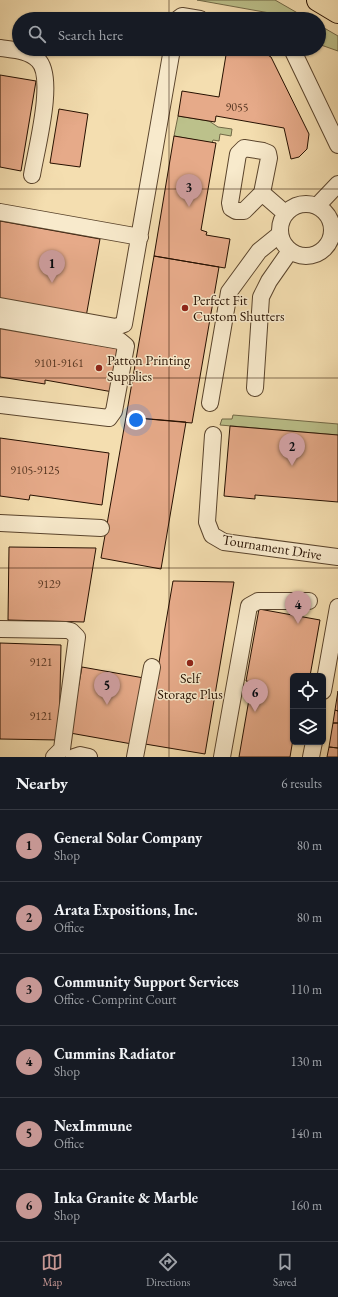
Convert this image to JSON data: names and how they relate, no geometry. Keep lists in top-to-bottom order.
{
  "streets": {
    "street": ["Tournament Drive"]
  },
  "places": ["Perfect Fit Custom Shutters", "Patton Printing Supplies", "Self Storage Plus"],
  "house_numbers": [
    "9055",
    "9101-9161",
    "9105-9125",
    "9129",
    "9121",
    "9121"
  ],
  "page": {
    "search": "Search here",
    "pins": [
      "3",
      "1",
      "2",
      "4",
      "5",
      "6"
    ],
    "heading": ["Nearby", "6 results"],
    "list": [
      {
        "mark": "1",
        "name": "General Solar Company",
        "note": "Shop",
        "value": "80 m"
      },
      {
        "mark": "2",
        "name": "Arata Expositions, Inc.",
        "note": "Office",
        "value": "80 m"
      },
      {
        "mark": "3",
        "name": "Community Support Services",
        "note": "Office · Comprint Court",
        "value": "110 m"
      },
      {
        "mark": "4",
        "name": "Cummins Radiator",
        "note": "Shop",
        "value": "130 m"
      },
      {
        "mark": "5",
        "name": "NexImmune",
        "note": "Office",
        "value": "140 m"
      },
      {
        "mark": "6",
        "name": "Inka Granite & Marble",
        "note": "Shop",
        "value": "160 m"
      }
    ],
    "nav": ["Map", "Directions", "Saved"]
  }
}
